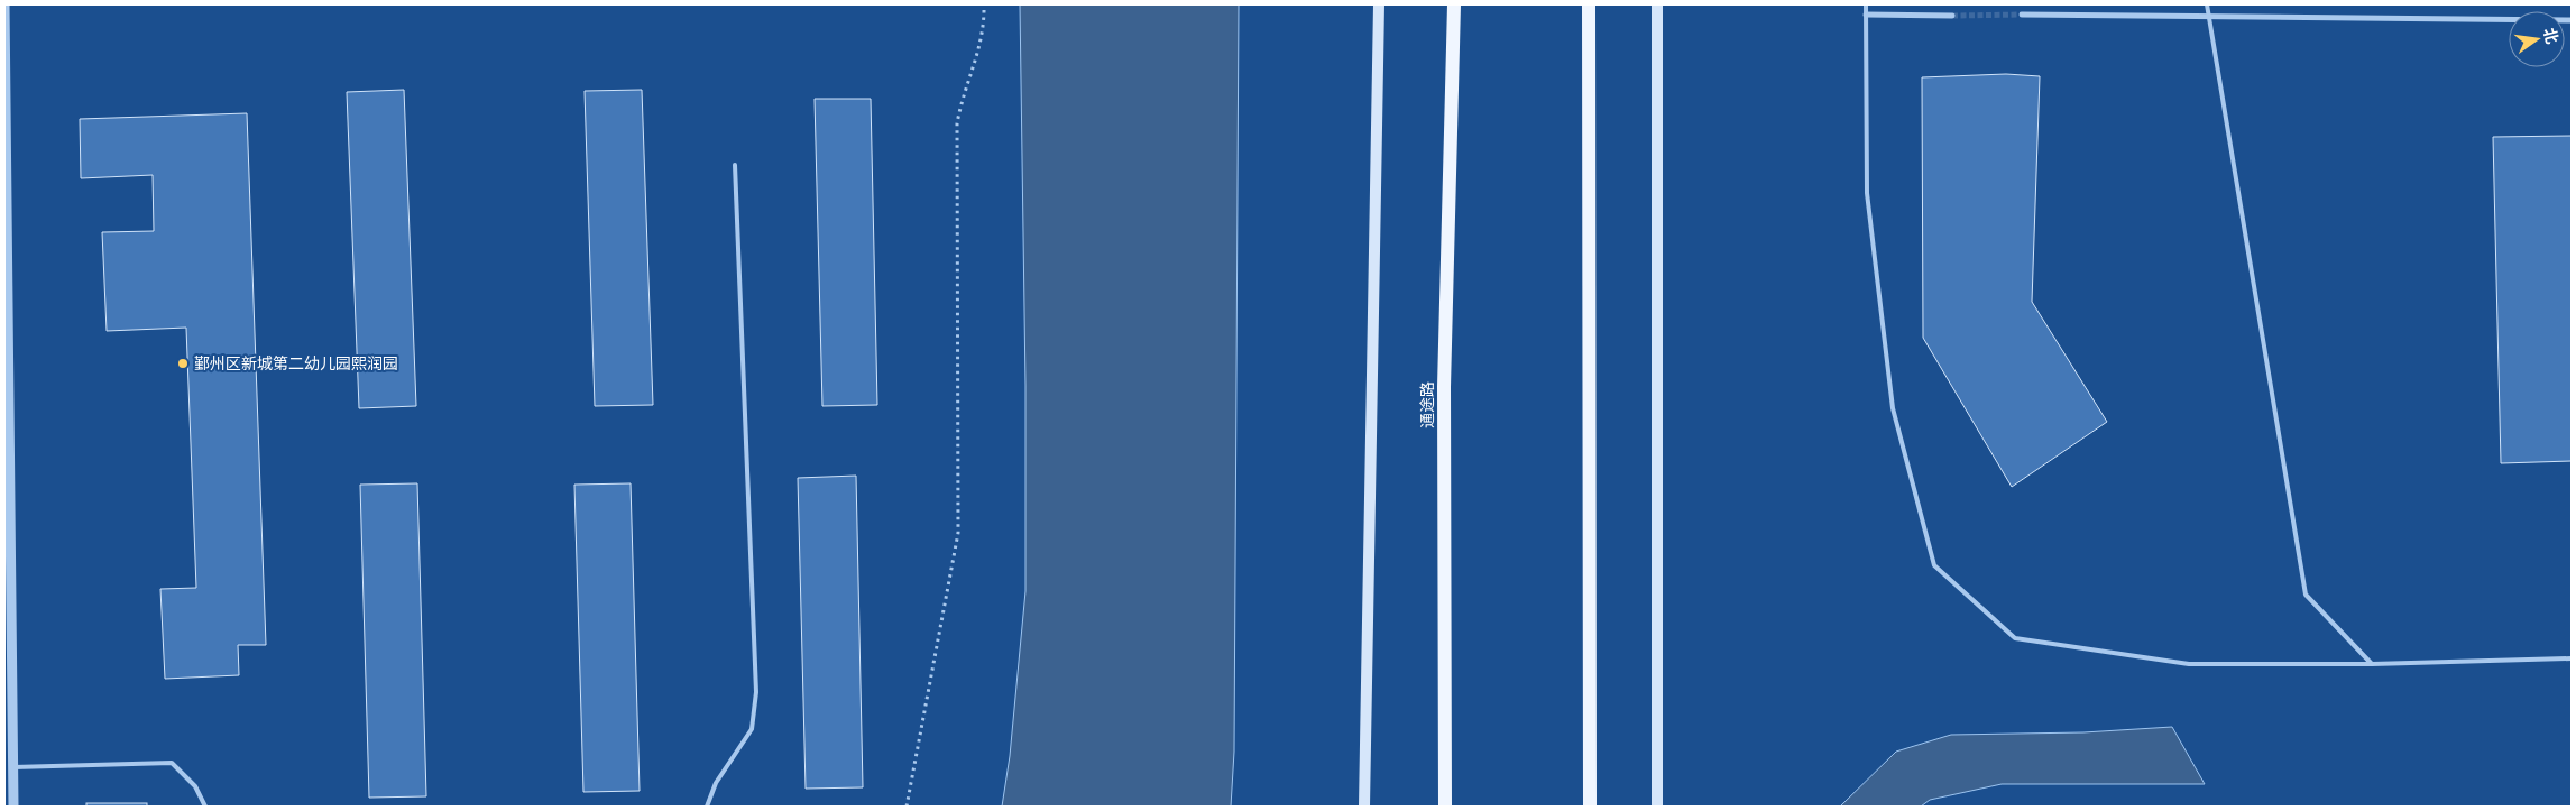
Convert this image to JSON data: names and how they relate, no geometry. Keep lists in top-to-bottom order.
{
  "streets": {
    "main road": ["通途路"]
  },
  "places": ["鄞州区新城第二幼儿园熙润园"],
  "north": "right"
}
